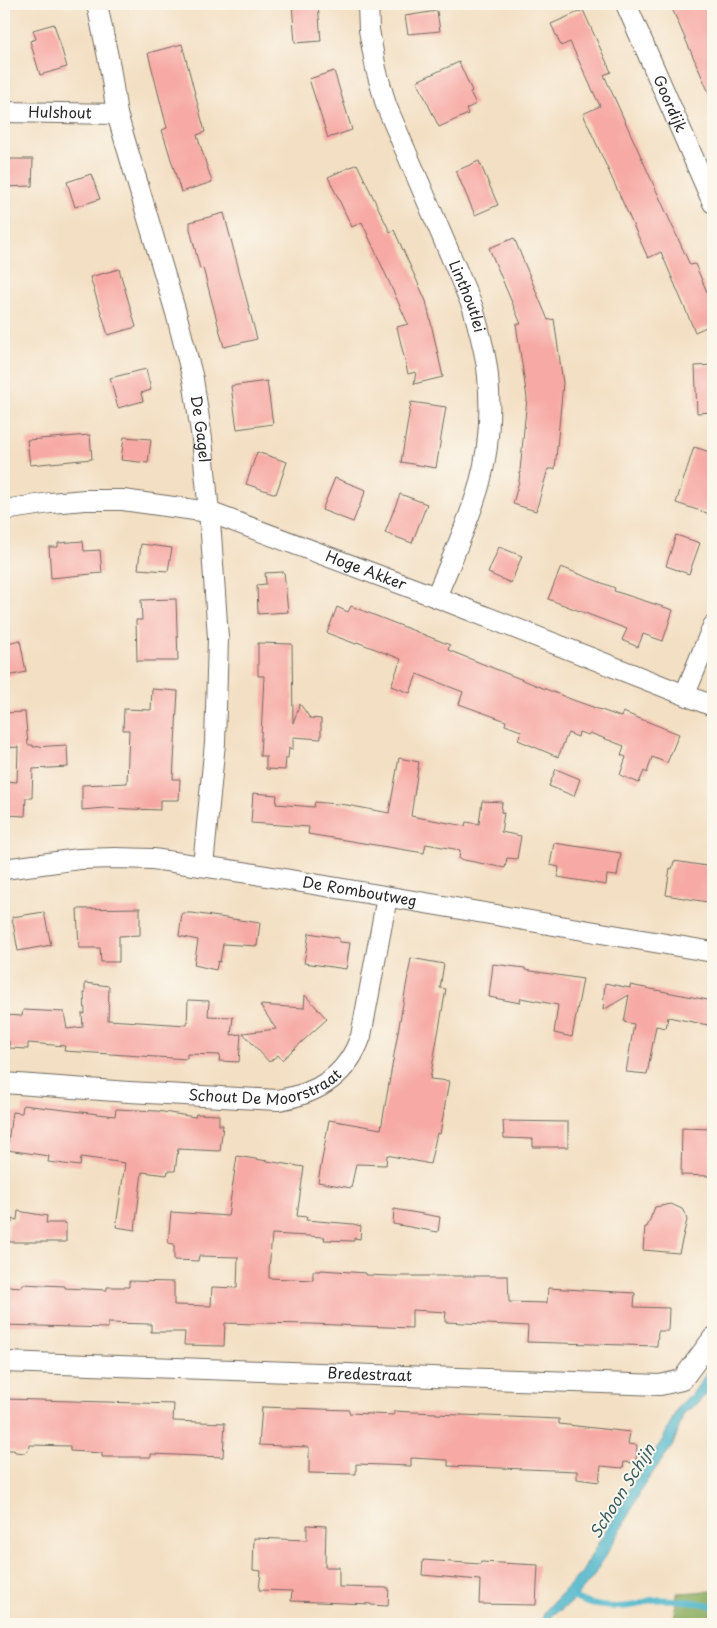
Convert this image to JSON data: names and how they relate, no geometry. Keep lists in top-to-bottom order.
{
  "streets": {
    "street": [
      "Goordijk",
      "Hulshout",
      "Linthoutlei",
      "De Gagel",
      "Hoge Akker",
      "De Romboutweg",
      "Schout De Moorstraat",
      "Bredestraat"
    ]
  },
  "crossings": [
    ["Hulshout", "De Gagel"],
    ["Linthoutlei", "Hoge Akker"],
    ["De Gagel", "Hoge Akker"],
    ["De Gagel", "De Romboutweg"],
    ["De Romboutweg", "Schout De Moorstraat"]
  ],
  "water": ["Schoon Schijn"]
}
